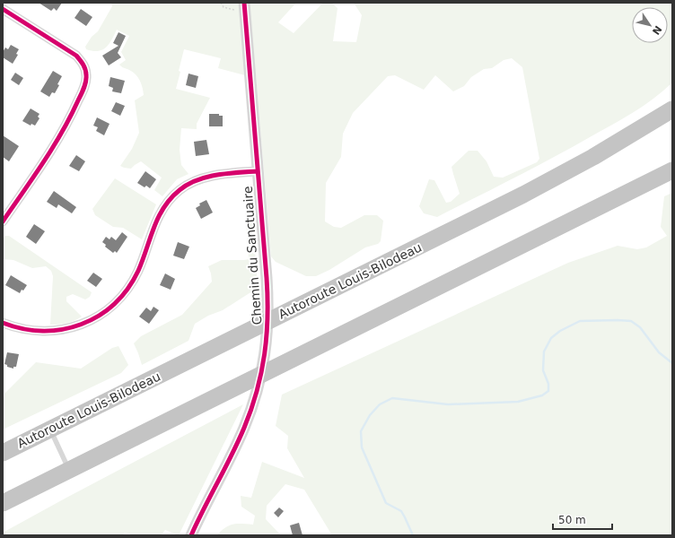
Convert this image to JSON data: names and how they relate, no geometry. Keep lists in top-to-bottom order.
{
  "streets": {
    "highway": ["Autoroute Louis-Bilodeau"],
    "street": ["Chemin du Sanctuaire"]
  },
  "scale_bar": "50 m",
  "north": "bottom right"
}
